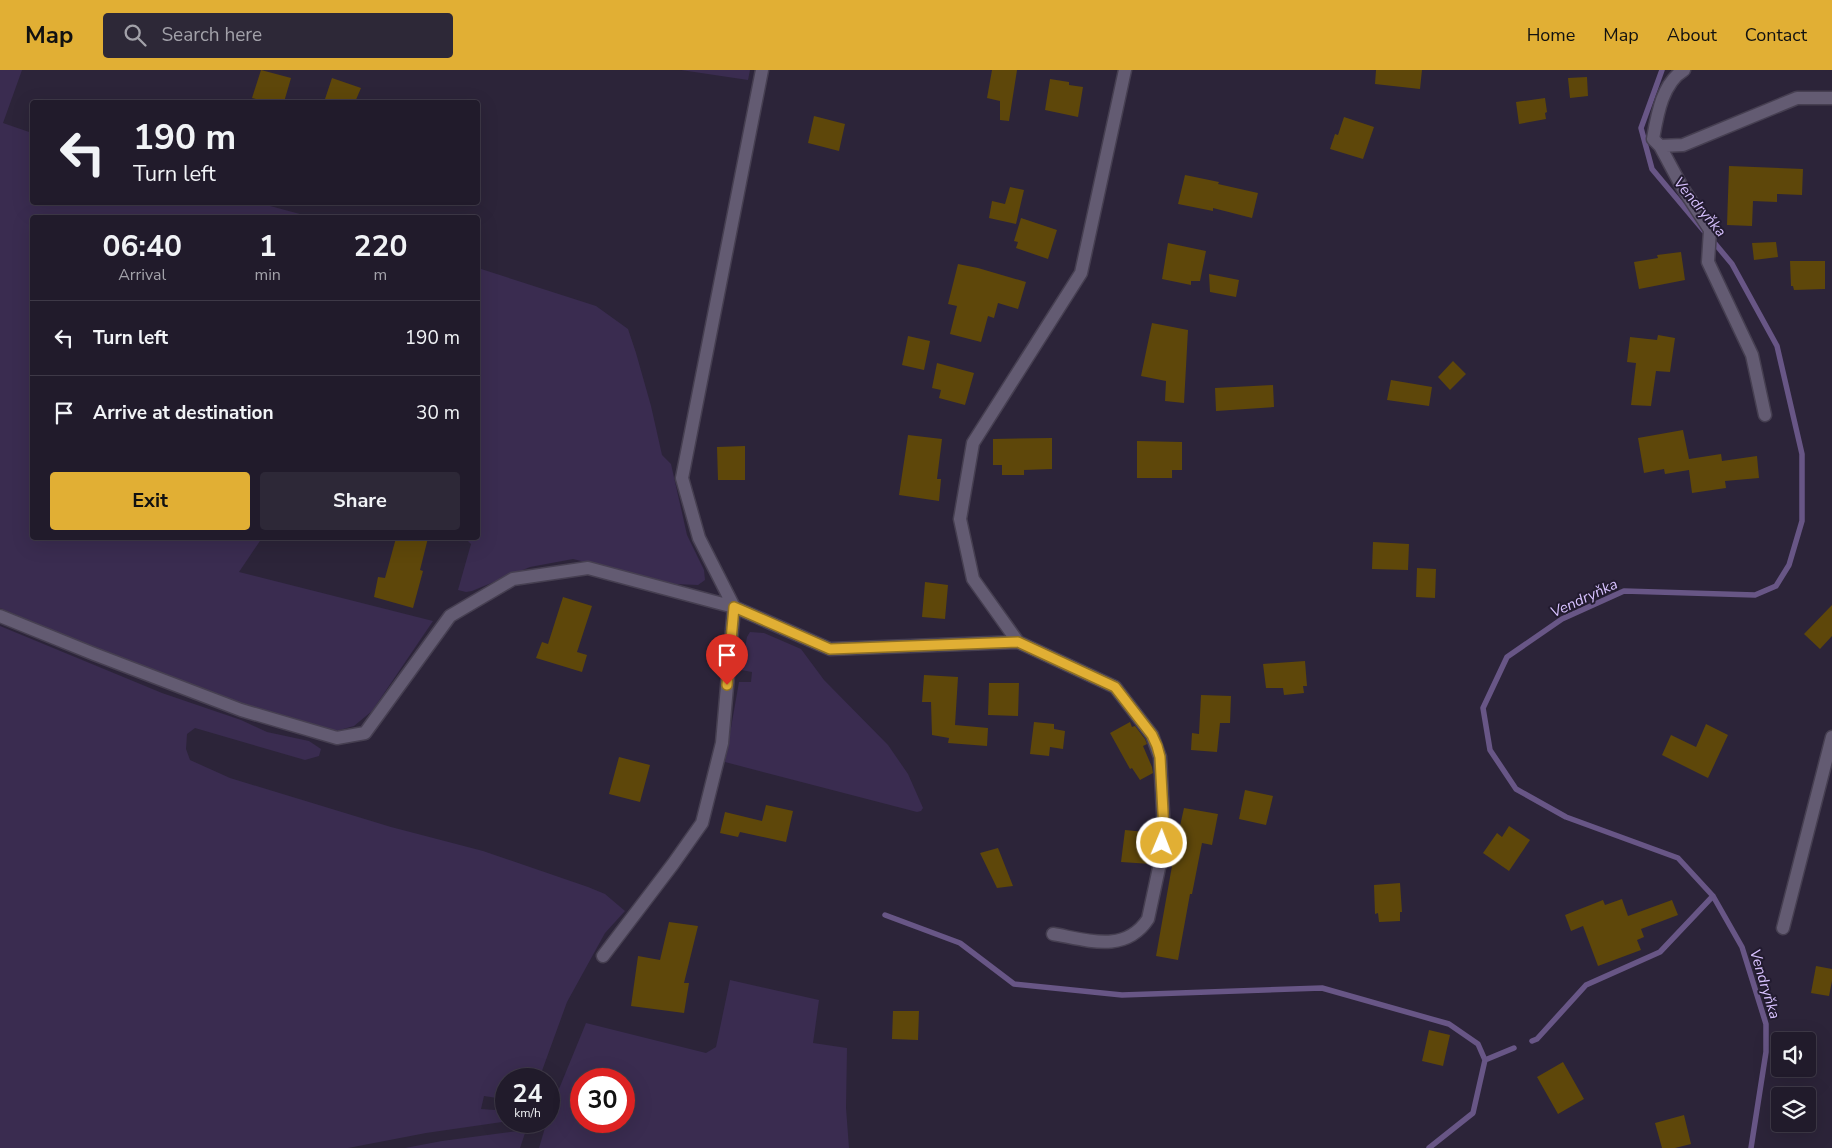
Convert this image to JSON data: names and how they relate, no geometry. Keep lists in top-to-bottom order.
{
  "water": ["Vendryňka"],
  "page": {
    "header": "Map",
    "search": "Search here",
    "nav": [
      "Home",
      "Map",
      "About",
      "Contact"
    ],
    "turn": ["190 m", "Turn left"],
    "eta": [
      "06:40",
      "Arrival",
      "1",
      "min",
      "220",
      "m"
    ],
    "list": [
      {
        "name": "Turn left",
        "value": "190 m"
      },
      {
        "name": "Arrive at destination",
        "value": "30 m"
      }
    ],
    "buttons": ["Exit", "Share"],
    "speed": "24 km/h",
    "limit": "30"
  }
}
